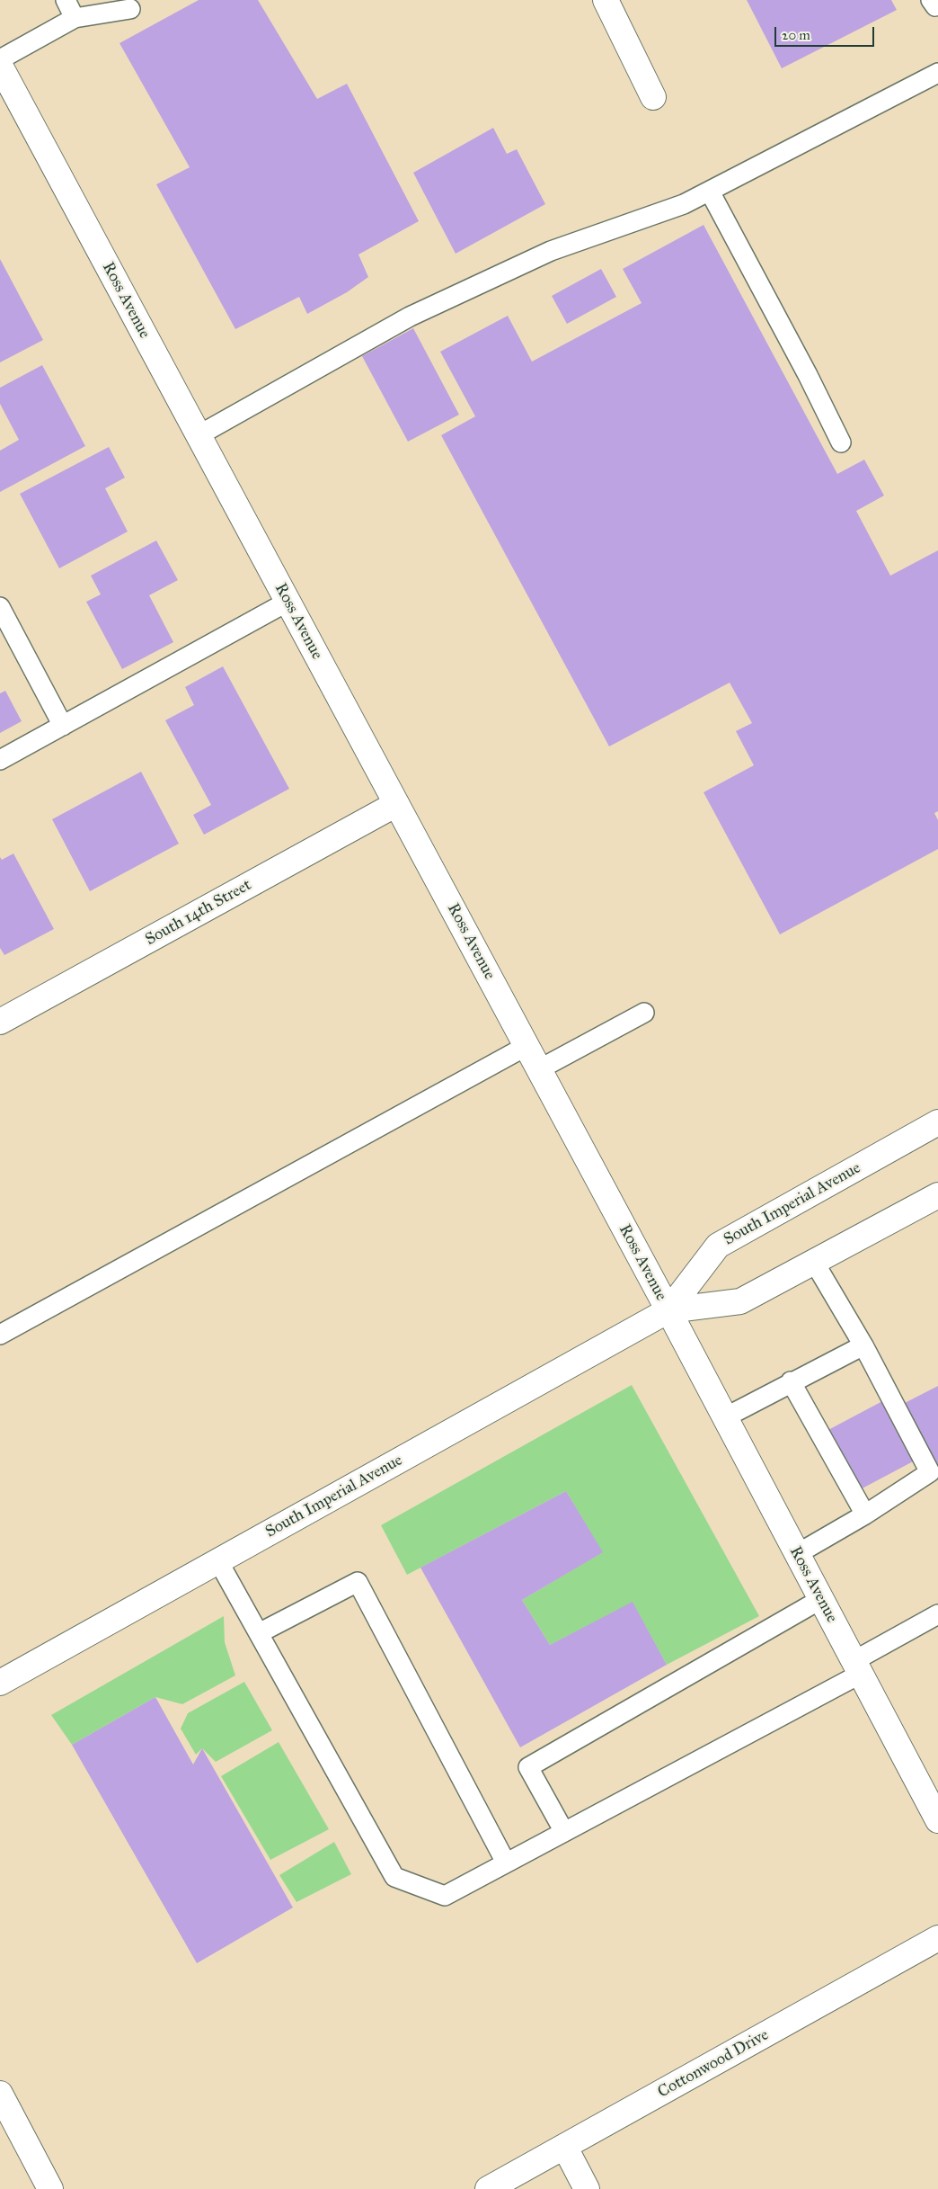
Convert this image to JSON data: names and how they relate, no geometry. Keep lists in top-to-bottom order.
{
  "streets": {
    "main road": [
      "Ross Avenue",
      "South 14th Street",
      "South Imperial Avenue",
      "Cottonwood Drive"
    ]
  },
  "crossings": [
    ["Ross Avenue", "South 14th Street"],
    ["Ross Avenue", "South Imperial Avenue"]
  ],
  "scale_bar": "20 m"
}
